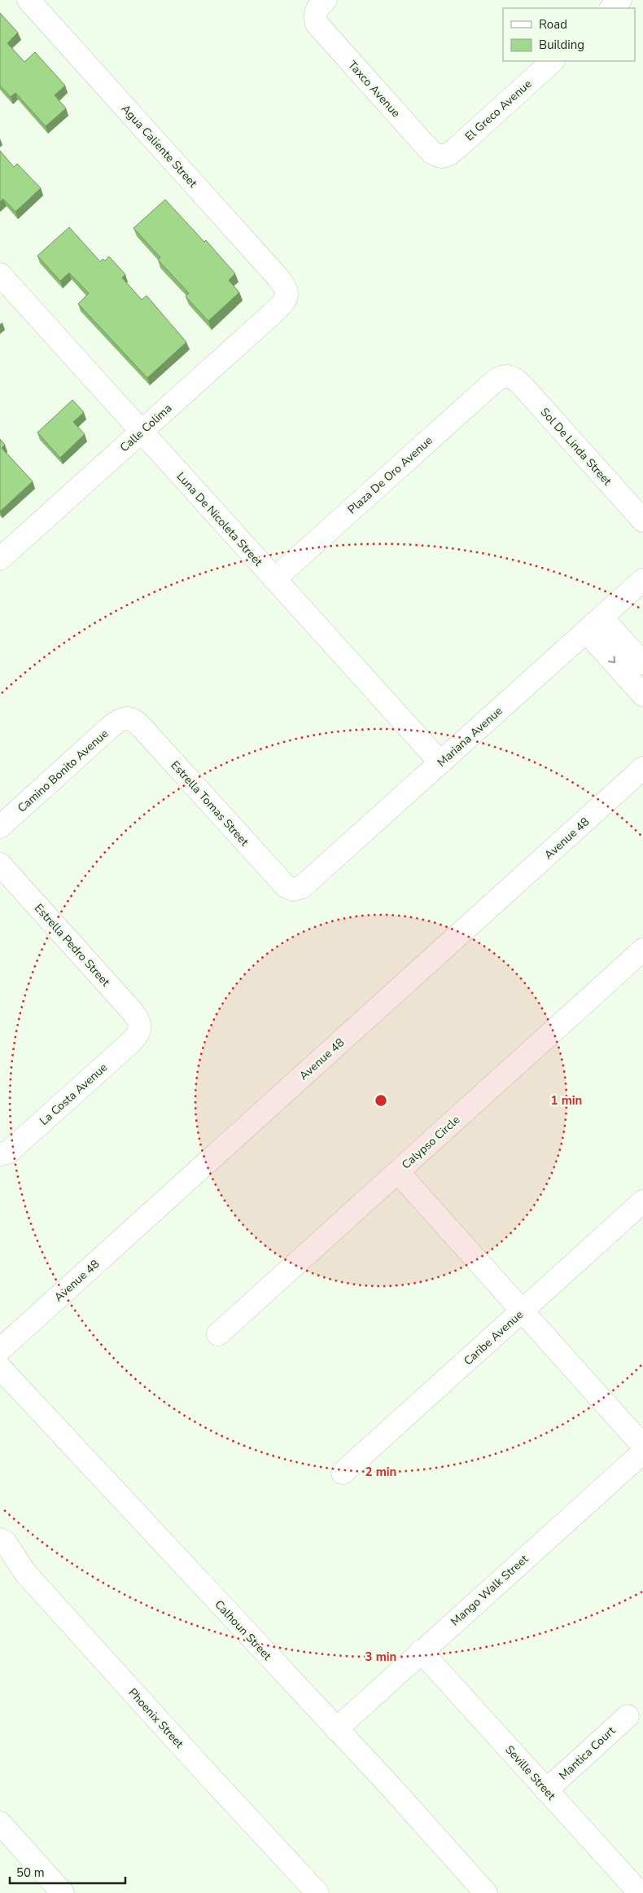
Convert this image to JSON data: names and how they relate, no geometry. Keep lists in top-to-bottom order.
{
  "streets": {
    "street": [
      "Taxco Avenue",
      "El Greco Avenue",
      "Agua Caliente Street",
      "Calle Colima",
      "Sol De Linda Street",
      "Plaza De Oro Avenue",
      "Luna De Nicoleta Street",
      "Mariana Avenue",
      "Camino Bonito Avenue",
      "Estrella Tomas Street",
      "Avenue 48",
      "Estrella Pedro Street",
      "La Costa Avenue",
      "Calypso Circle",
      "Caribe Avenue",
      "Mango Walk Street",
      "Calhoun Street",
      "Phoenix Street",
      "Mantica Court",
      "Seville Street"
    ]
  },
  "crossings": [
    ["Taxco Avenue", "El Greco Avenue"],
    ["Agua Caliente Street", "Calle Colima"],
    ["Calle Colima", "Luna De Nicoleta Street"],
    ["Sol De Linda Street", "Plaza De Oro Avenue"],
    ["Plaza De Oro Avenue", "Luna De Nicoleta Street"],
    ["Luna De Nicoleta Street", "Mariana Avenue"],
    ["Mariana Avenue", "Estrella Tomas Street"],
    ["Camino Bonito Avenue", "Estrella Tomas Street"],
    ["Estrella Pedro Street", "La Costa Avenue"],
    ["Mango Walk Street", "Calhoun Street"],
    ["Mango Walk Street", "Seville Street"],
    ["Mantica Court", "Seville Street"]
  ],
  "legend": ["Road", "Building"],
  "scale_bar": "50 m",
  "rings": ["1 min", "2 min", "3 min"]
}
